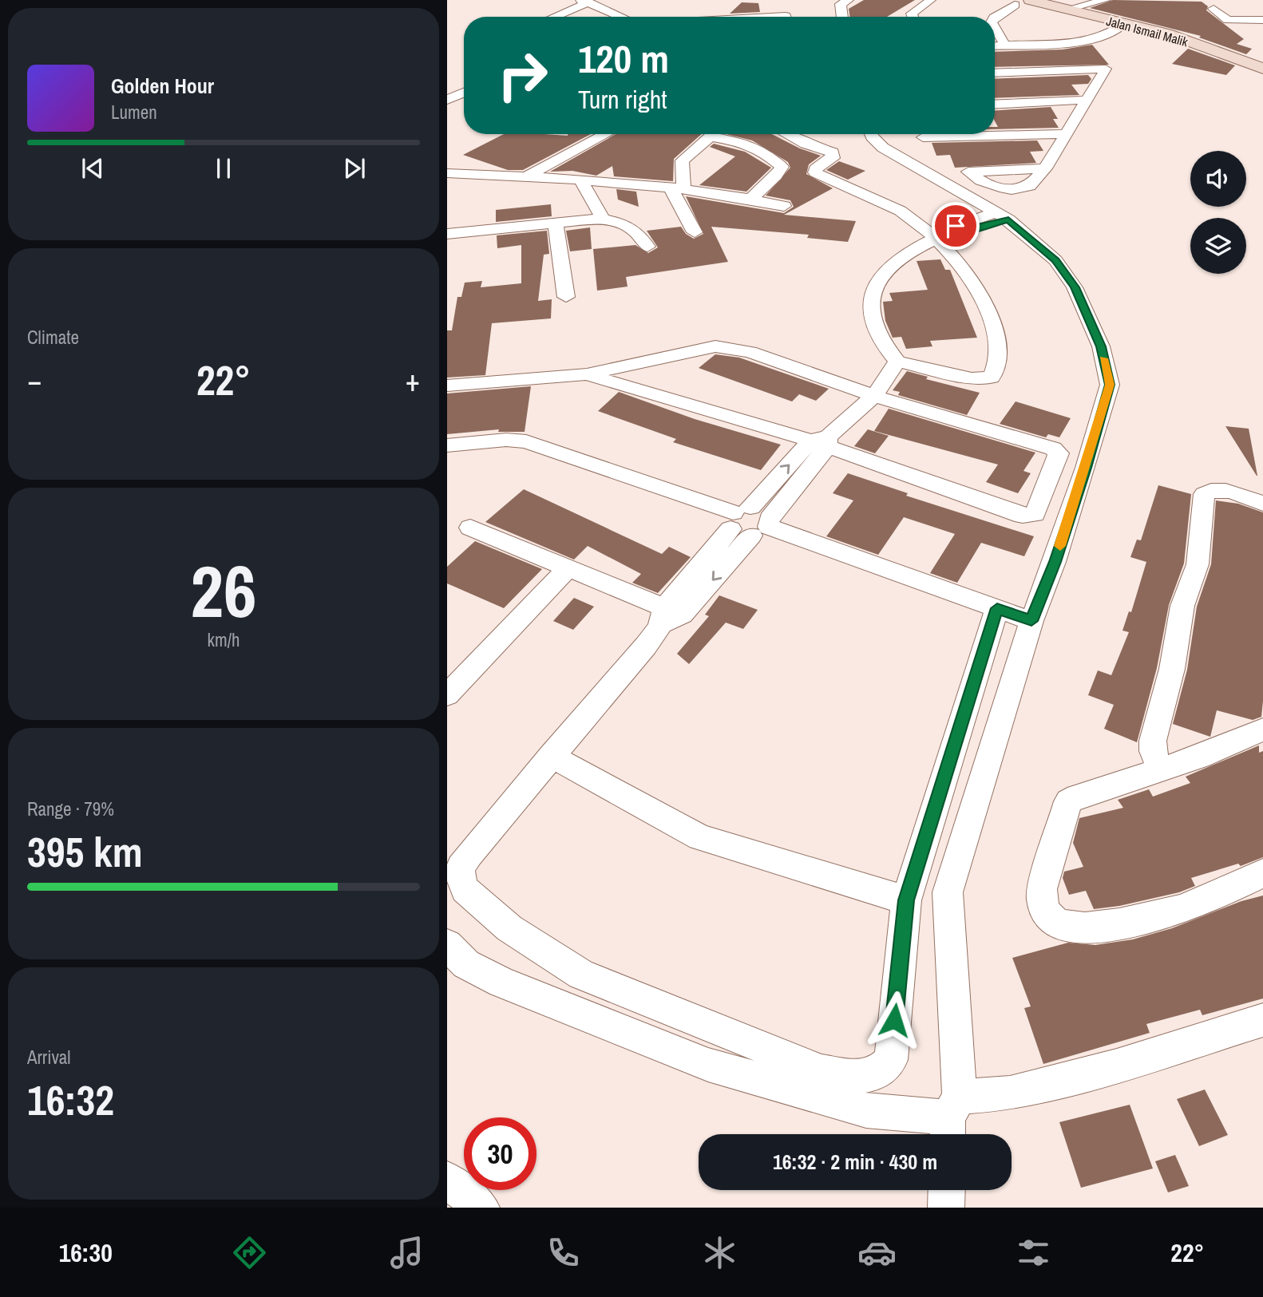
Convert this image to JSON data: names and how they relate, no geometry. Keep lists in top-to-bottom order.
{
  "streets": {
    "main road": ["Jalan Ismail Malik"]
  },
  "page": {
    "turn": ["120 m", "Turn right"],
    "song": ["Golden Hour", "Lumen"],
    "tile": [
      "Climate",
      ["26", "km/h"],
      ["Range · 79%", "395 km"],
      ["Arrival", "16:32"]
    ],
    "heat": ["−", "22°", "+"],
    "limit": "30",
    "trip": "16:32 · 2 min · 430 m",
    "tabs": ["16:30", "22°"]
  }
}
